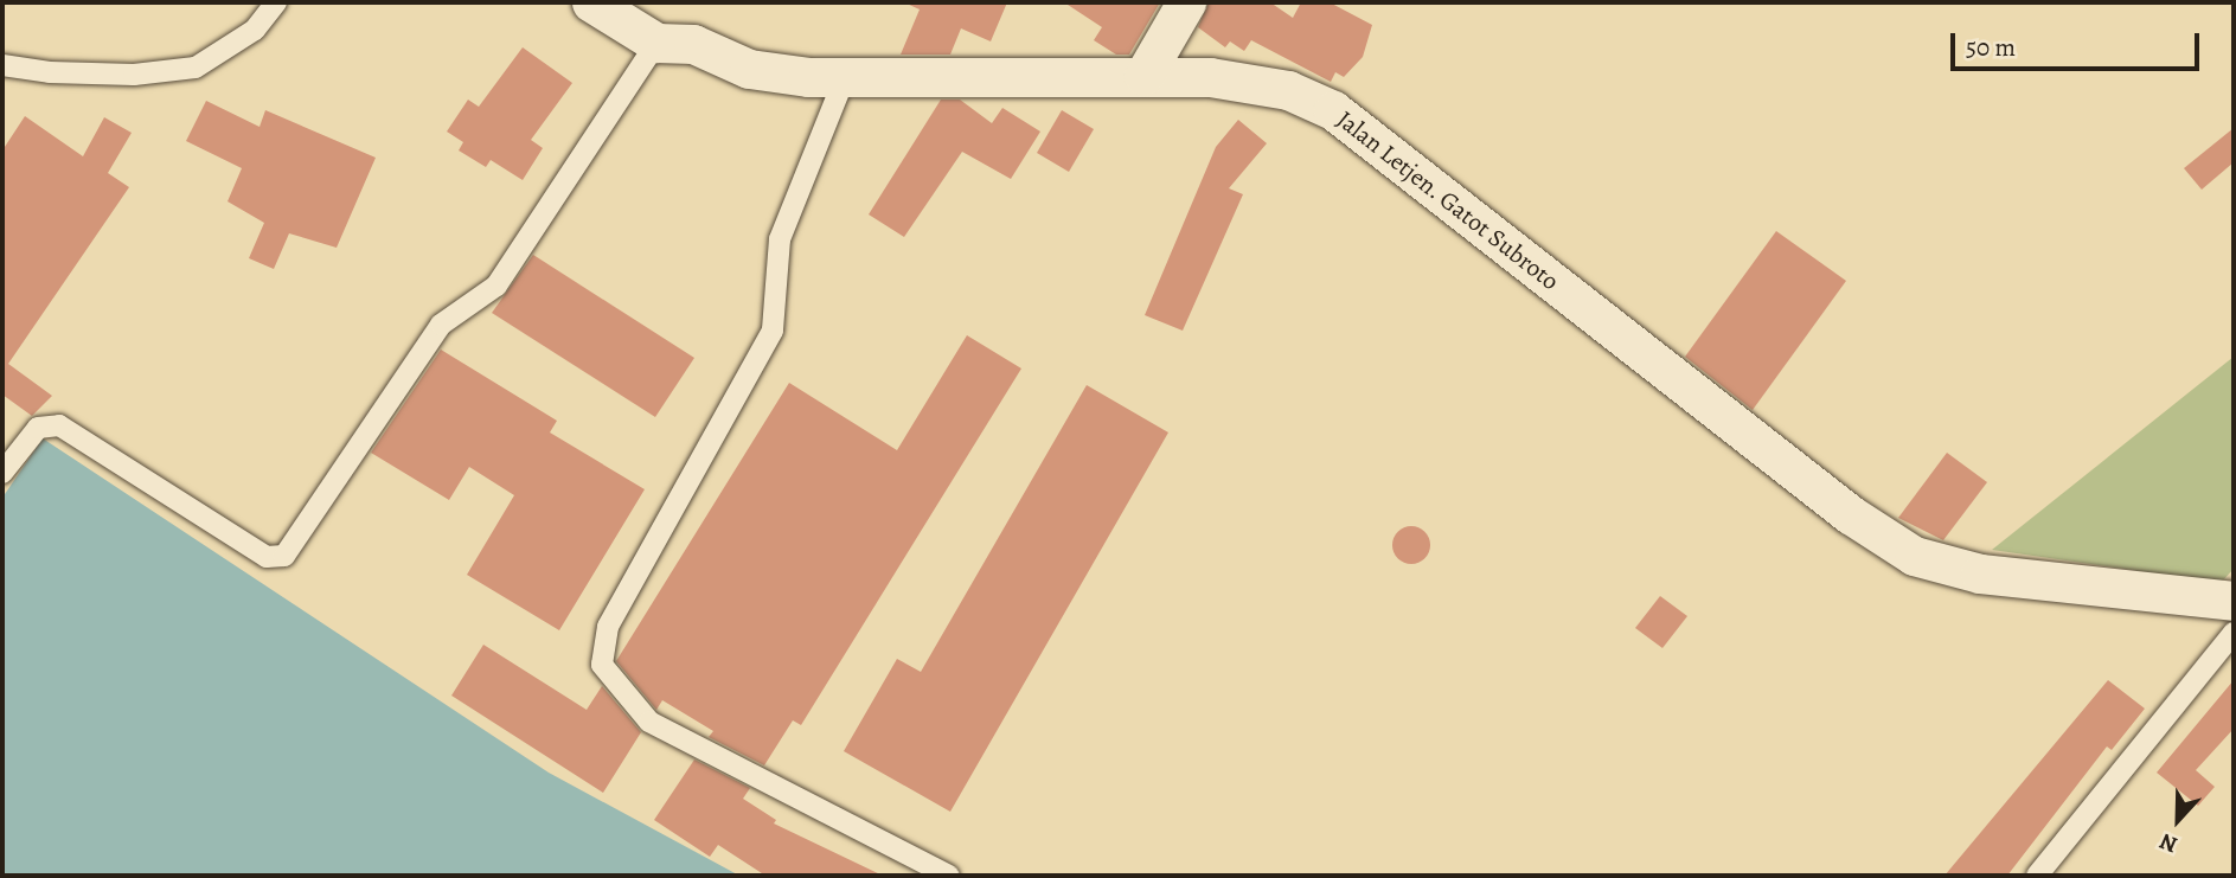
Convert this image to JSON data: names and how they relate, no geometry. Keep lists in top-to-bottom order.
{
  "streets": {
    "street": ["Jalan Letjen. Gatot Subroto"]
  },
  "scale_bar": "50 m",
  "north": "bottom"
}
